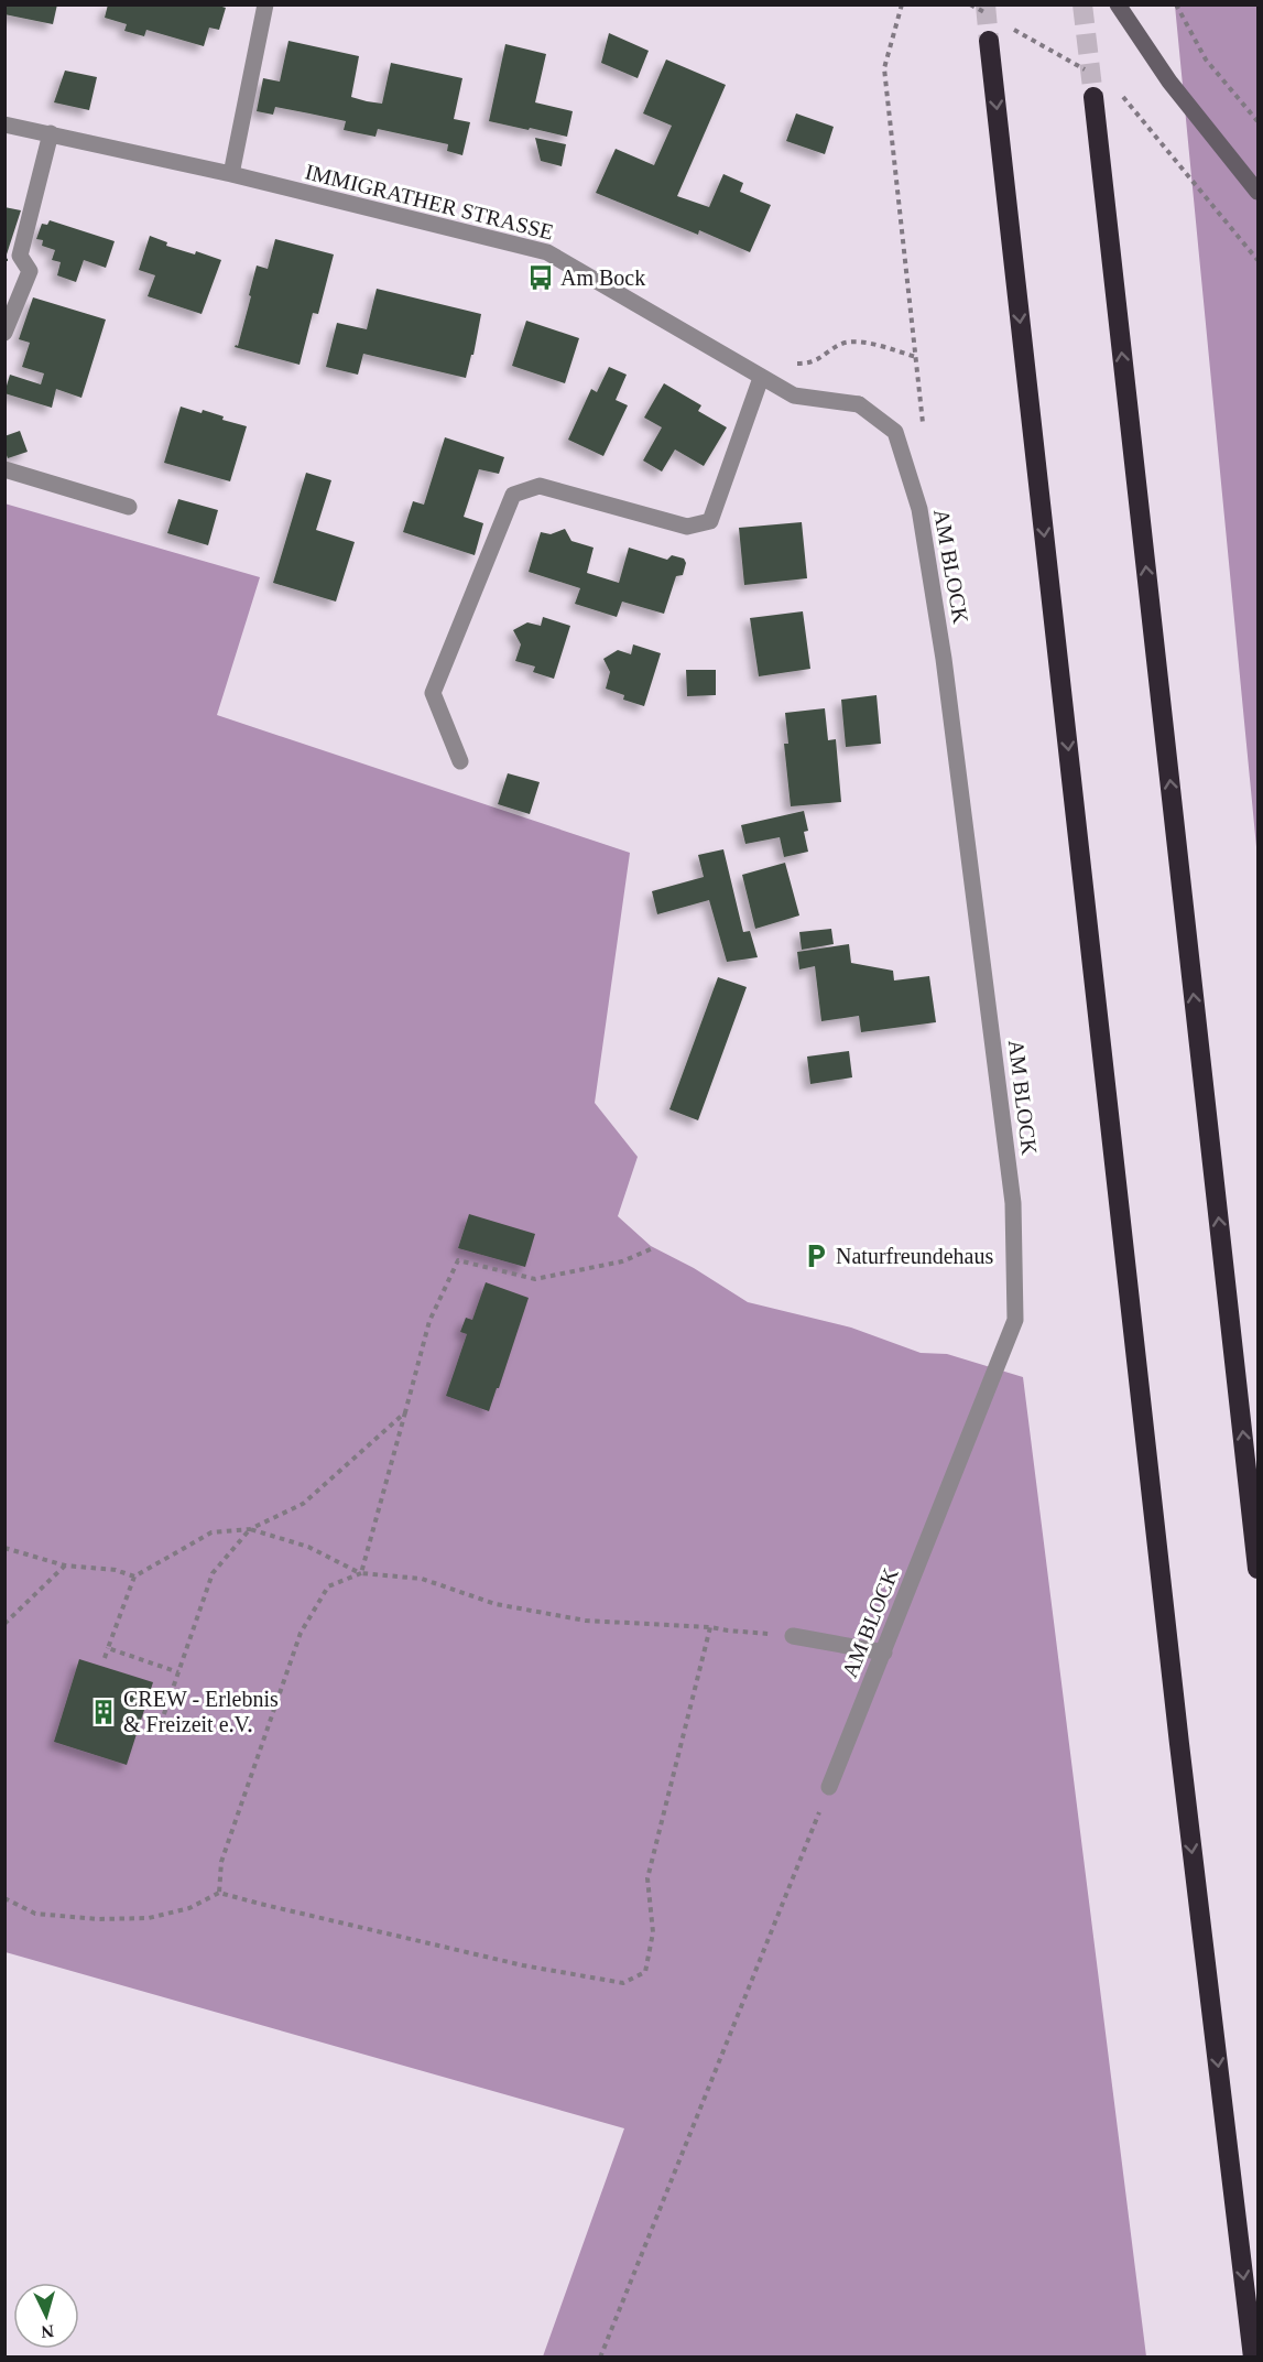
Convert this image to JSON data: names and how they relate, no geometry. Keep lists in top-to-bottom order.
{
  "streets": {
    "street": ["IMMIGRATHER STRASSE", "AM BLOCK"]
  },
  "crossings": [
    ["IMMIGRATHER STRASSE", "AM BLOCK"]
  ],
  "places": {
    "bus stop": ["Am Bock"],
    "parking": ["Naturfreundehaus"],
    "building": ["CREW - Erlebnis & Freizeit e.V."]
  },
  "north": "bottom"
}
